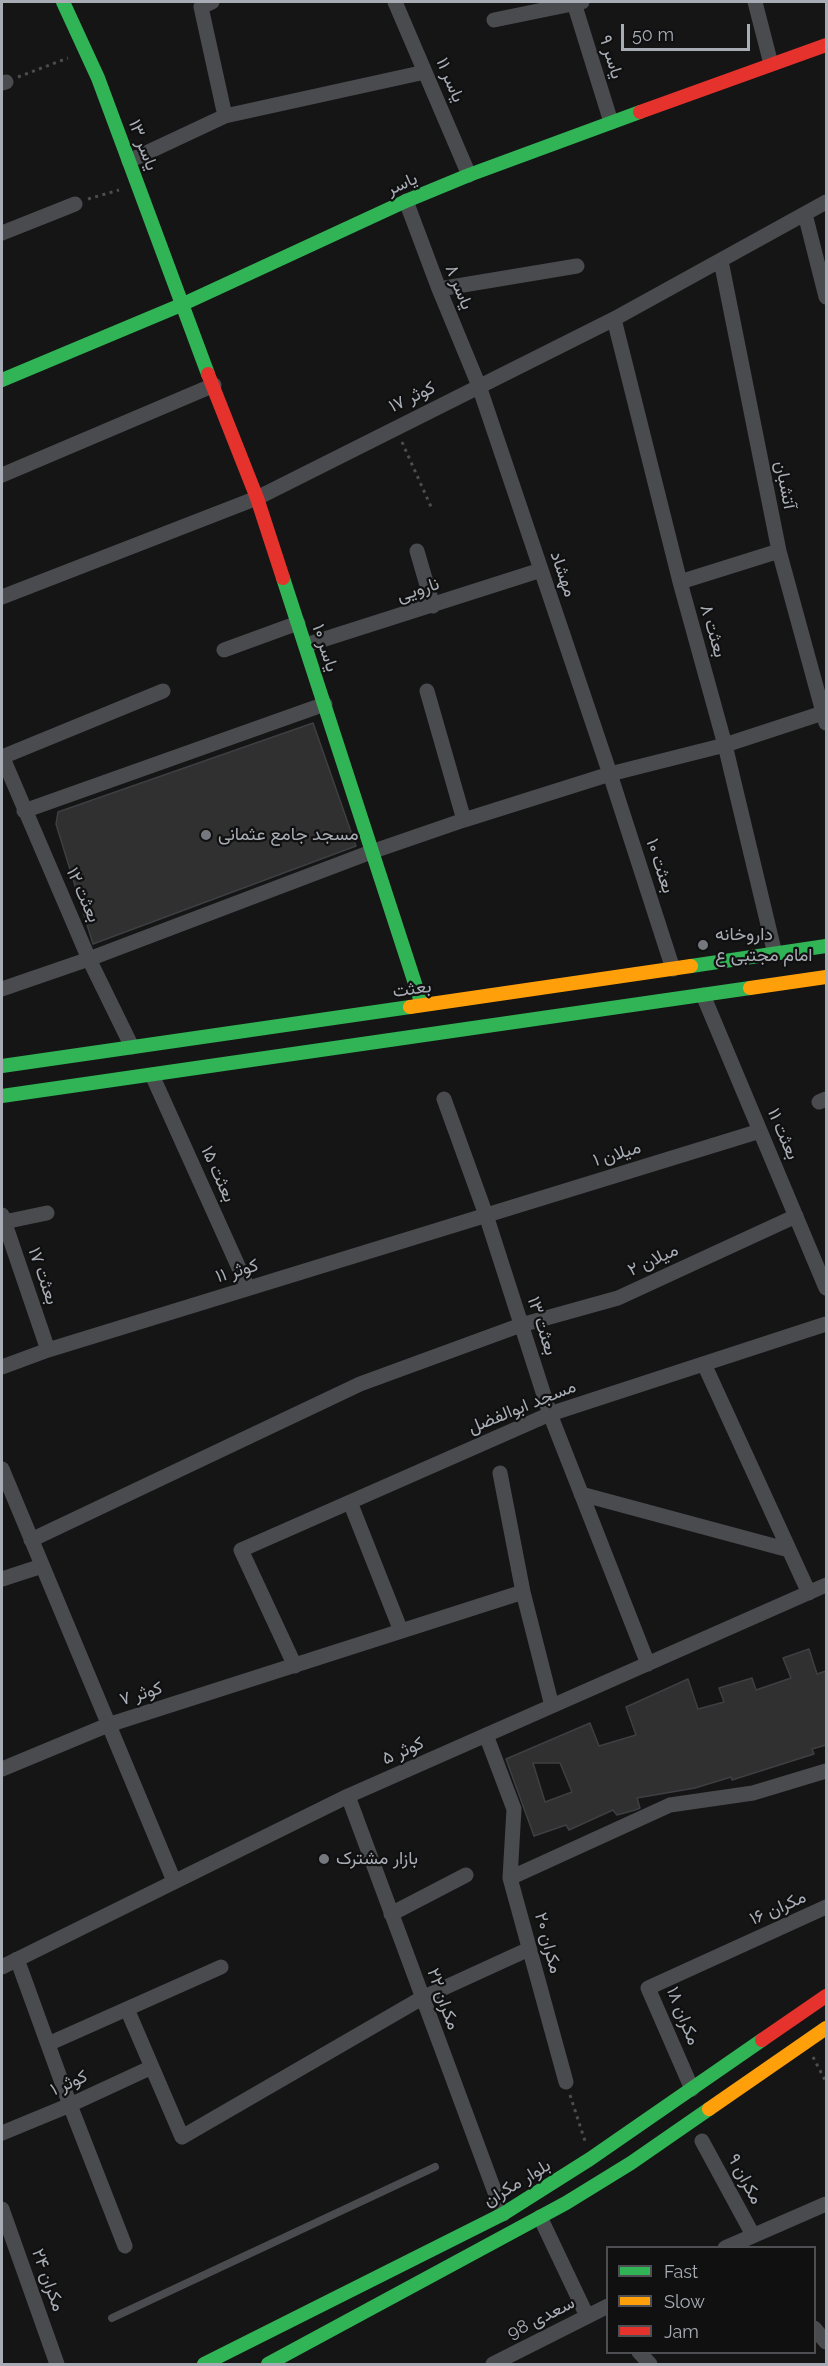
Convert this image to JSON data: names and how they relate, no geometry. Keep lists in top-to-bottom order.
{
  "streets": {
    "street": [
      "یاسر ۹",
      "یاسر ۱۱",
      "یاسر ۱۳",
      "یاسر",
      "یاسر ۸",
      "کوثر ۱۷",
      "آتشبان",
      "مهشاد",
      "نارویی",
      "بعثت ۸",
      "یاسر ۱۰",
      "بعثت ۱۰",
      "بعثت ۱۲",
      "بعثت",
      "بعثت ۱۱",
      "میلان ۱",
      "بعثت ۱۵",
      "میلان ۲",
      "کوثر ۱۱",
      "بعثت ۱۷",
      "بعثت ۱۳",
      "مسجد ابوالفضل",
      "کوثر ۷",
      "کوثر ۵",
      "مکران ۱۶",
      "مکران ۲۰",
      "مکران ۲۲",
      "مکران ۱۸",
      "کوثر ۱",
      "مکران ۹",
      "بلوار مکران",
      "مکران ۲۴",
      "سعدی 98"
    ]
  },
  "crossings": [
    ["یاسر ۹", "یاسر"],
    ["یاسر ۱۱", "یاسر"],
    ["یاسر ۱۳", "یاسر"],
    ["یاسر ۱۳", "یاسر ۱۰"],
    ["یاسر", "یاسر ۸"],
    ["یاسر", "یاسر ۱۰"],
    ["یاسر ۸", "کوثر ۱۷"],
    ["یاسر ۸", "مهشاد"],
    ["کوثر ۱۷", "آتشبان"],
    ["کوثر ۱۷", "مهشاد"],
    ["کوثر ۱۷", "بعثت ۸"],
    ["کوثر ۱۷", "یاسر ۱۰"],
    ["مهشاد", "نارویی"],
    ["مهشاد", "بعثت ۱۰"],
    ["نارویی", "یاسر ۱۰"],
    ["بعثت ۸", "بعثت"],
    ["یاسر ۱۰", "بعثت"],
    ["بعثت ۱۰", "بعثت"],
    ["بعثت ۱۲", "بعثت"],
    ["بعثت", "بعثت ۱۱"],
    ["بعثت", "بعثت ۱۵"],
    ["بعثت ۱۱", "میلان ۱"],
    ["بعثت ۱۱", "میلان ۲"],
    ["میلان ۱", "کوثر ۱۱"],
    ["میلان ۱", "بعثت ۱۳"],
    ["بعثت ۱۵", "کوثر ۱۱"],
    ["میلان ۲", "بعثت ۱۳"],
    ["کوثر ۱۱", "بعثت ۱۷"],
    ["کوثر ۱۱", "بعثت ۱۳"],
    ["بعثت ۱۳", "مسجد ابوالفضل"],
    ["بعثت ۱۳", "کوثر ۵"],
    ["مسجد ابوالفضل", "کوثر ۷"],
    ["کوثر ۵", "مکران ۲۰"],
    ["کوثر ۵", "مکران ۲۲"],
    ["مکران ۱۶", "مکران ۱۸"],
    ["مکران ۲۲", "بلوار مکران"],
    ["مکران ۱۸", "بلوار مکران"]
  ],
  "places": ["مسجد جامع عثمانی", "داروخانه امام مجتبی ع", "بازار مشترک"],
  "legend": ["Fast", "Slow", "Jam"],
  "scale_bar": "50 m"
}
